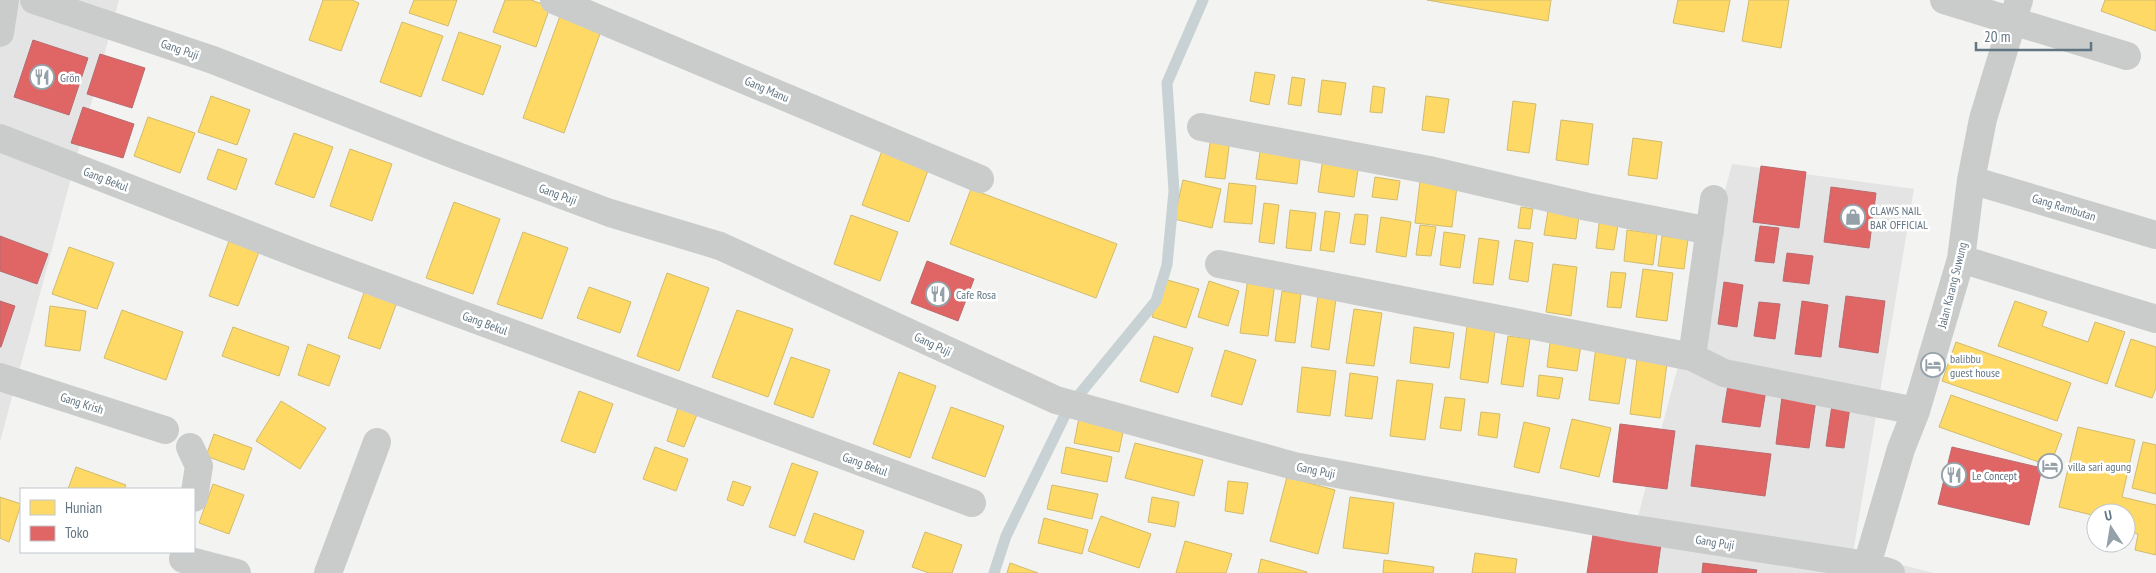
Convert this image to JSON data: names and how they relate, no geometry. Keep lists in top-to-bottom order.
{
  "streets": {
    "street": [
      "Gang Puji",
      "Gang Manu",
      "Gang Bekul",
      "Gang Rambutan",
      "Jalan Karang Suwung",
      "Gang Krish"
    ]
  },
  "crossings": [
    ["Gang Puji", "Jalan Karang Suwung"],
    ["Gang Rambutan", "Jalan Karang Suwung"]
  ],
  "places": {
    "restaurant": ["Grön", "Cafe Rosa", "Le Concept"],
    "shop": ["CLAWS NAIL BAR OFFICIAL"],
    "hotel": ["balibbu guest house", "villa sari agung"]
  },
  "legend": ["Hunian", "Toko"],
  "scale_bar": "20 m",
  "north": "top"
}
